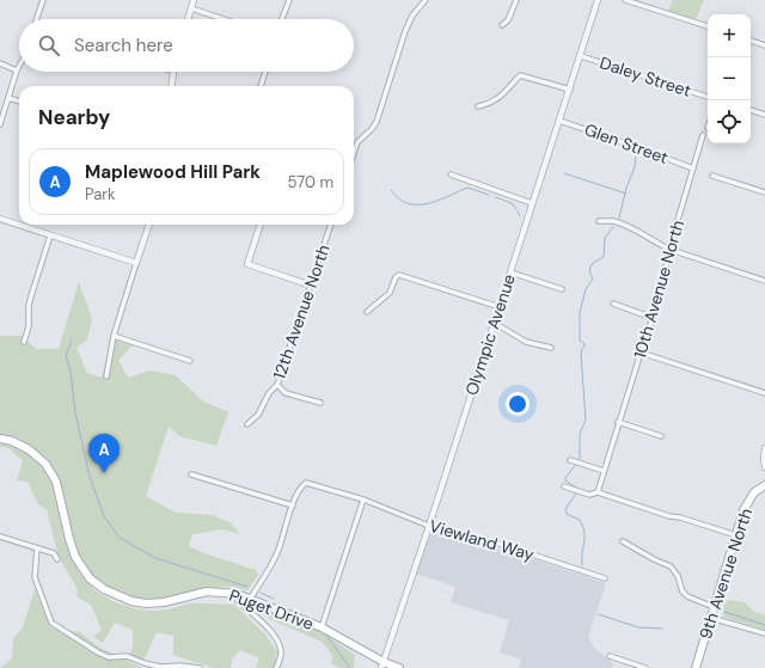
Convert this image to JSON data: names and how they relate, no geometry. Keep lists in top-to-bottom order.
{
  "streets": {
    "main road": ["9th Avenue North", "Puget Drive"],
    "street": [
      "Daley Street",
      "Glen Street",
      "10th Avenue North",
      "12th Avenue North",
      "Olympic Avenue",
      "Viewland Way"
    ]
  },
  "crossings": [
    ["Daley Street", "Olympic Avenue"],
    ["Glen Street", "10th Avenue North"],
    ["Glen Street", "Olympic Avenue"],
    ["Olympic Avenue", "Viewland Way"],
    ["Olympic Avenue", "Puget Drive"]
  ],
  "page": {
    "map_buttons": ["+", "−"],
    "search": "Search here",
    "heading": "Nearby",
    "list": [
      {
        "mark": "A",
        "name": "Maplewood Hill Park",
        "note": "Park",
        "value": "570 m"
      }
    ],
    "pins": "A"
  }
}
